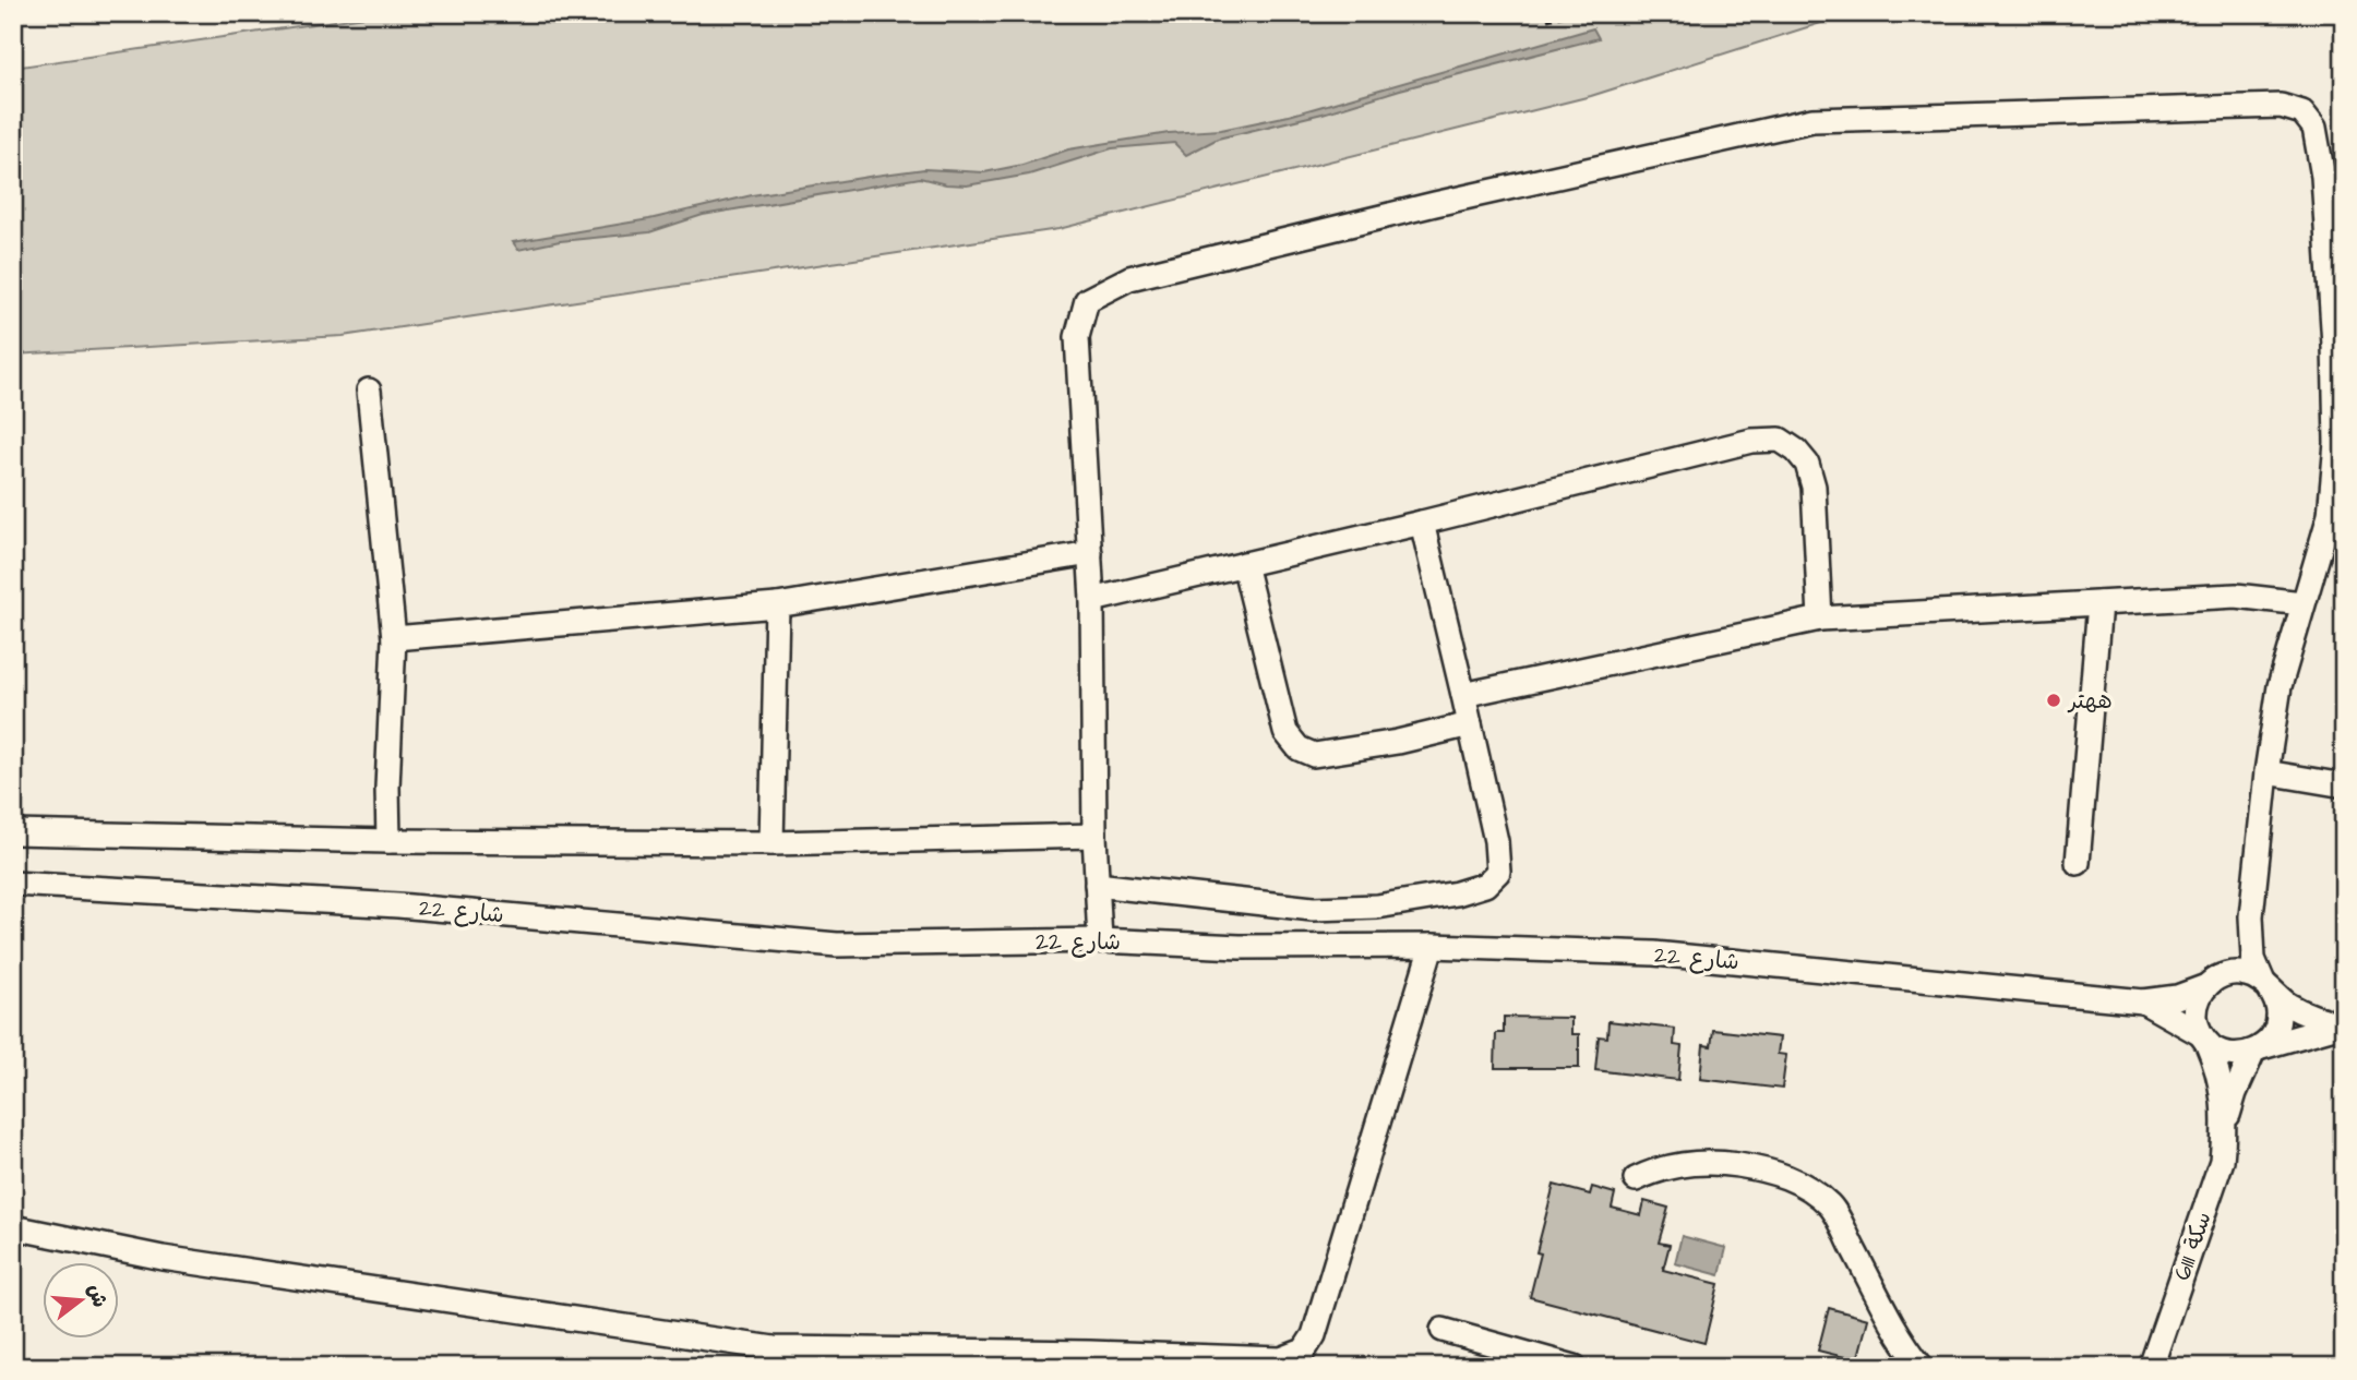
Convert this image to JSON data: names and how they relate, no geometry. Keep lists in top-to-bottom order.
{
  "streets": {
    "street": ["شارع 22", "سكة 6111"]
  },
  "crossings": [
    ["شارع 22", "سكة 6111"]
  ],
  "places": ["ههتر"],
  "north": "right"
}
